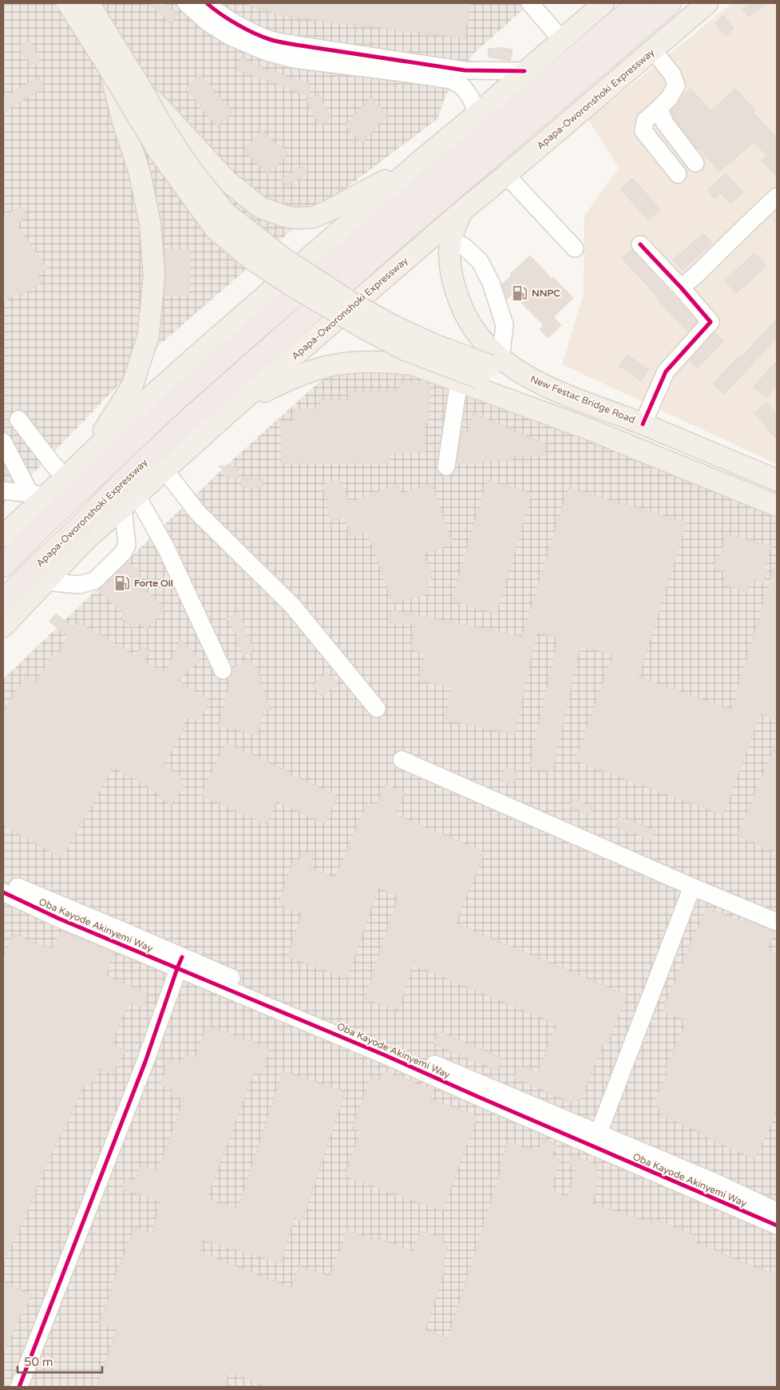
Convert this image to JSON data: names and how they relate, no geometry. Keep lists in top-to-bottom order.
{
  "streets": {
    "highway": ["Apapa-Oworonshoki Expressway"],
    "main road": ["New Festac Bridge Road"],
    "street": ["Oba Kayode Akinyemi Way"]
  },
  "crossings": [
    ["Apapa-Oworonshoki Expressway", "New Festac Bridge Road"]
  ],
  "places": {
    "fuel station": ["NNPC", "Forte Oil"]
  },
  "scale_bar": "50 m"
}
